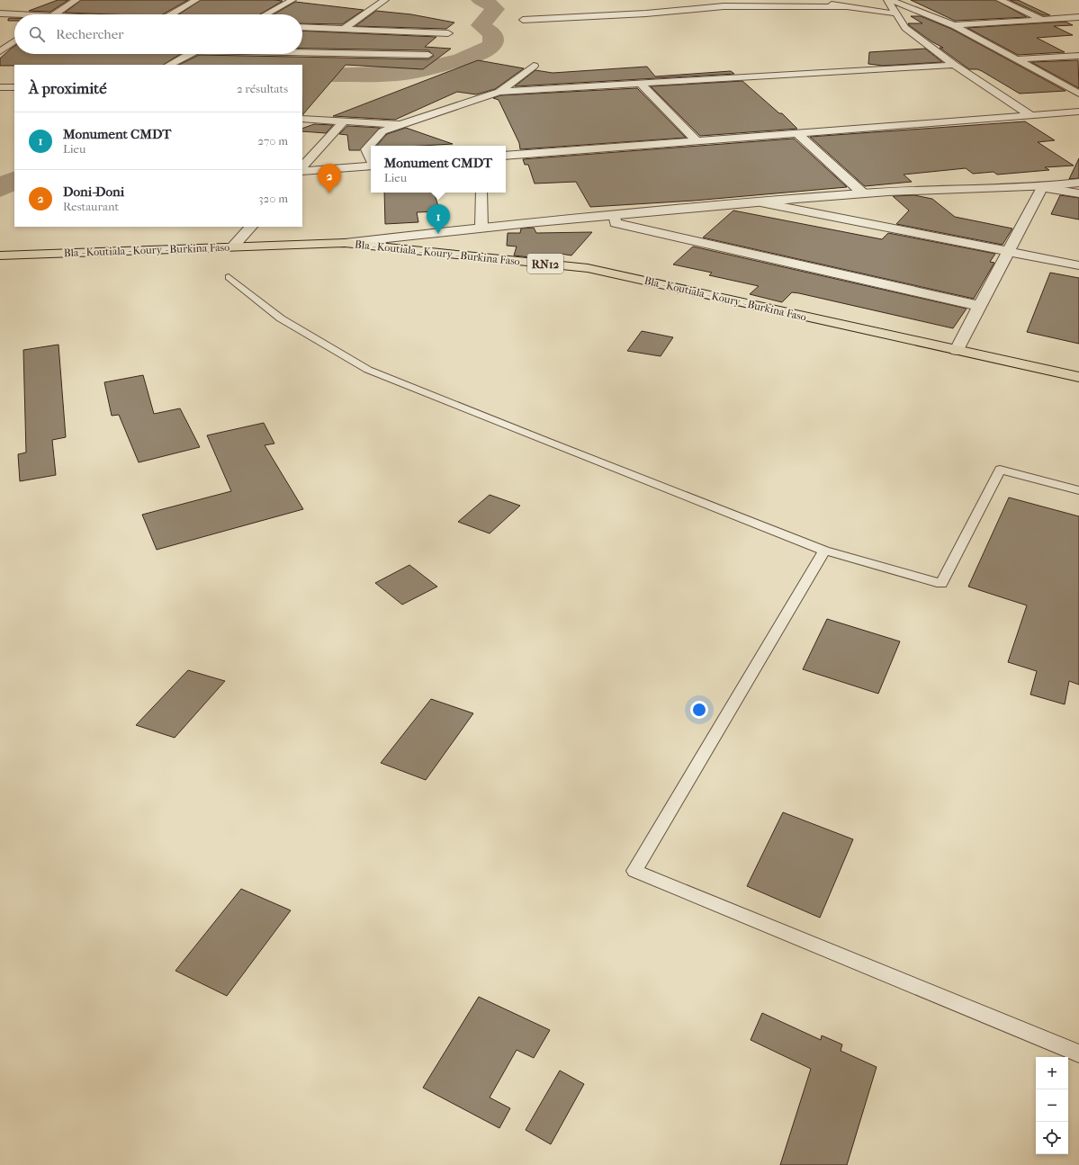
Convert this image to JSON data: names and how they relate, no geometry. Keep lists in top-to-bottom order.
{
  "streets": {
    "main road": ["Bla - Koutiala - Koury - Burkina Faso", "RN12"]
  },
  "page": {
    "search": "Rechercher",
    "heading": ["À proximité", "2 résultats"],
    "list": [
      {
        "mark": "1",
        "name": "Monument CMDT",
        "note": "Lieu",
        "value": "270 m"
      },
      {
        "mark": "2",
        "name": "Doni-Doni",
        "note": "Restaurant",
        "value": "320 m"
      }
    ],
    "popup": ["Monument CMDT", "Lieu"],
    "pins": ["2", "1"],
    "map_buttons": ["+", "−"]
  }
}
